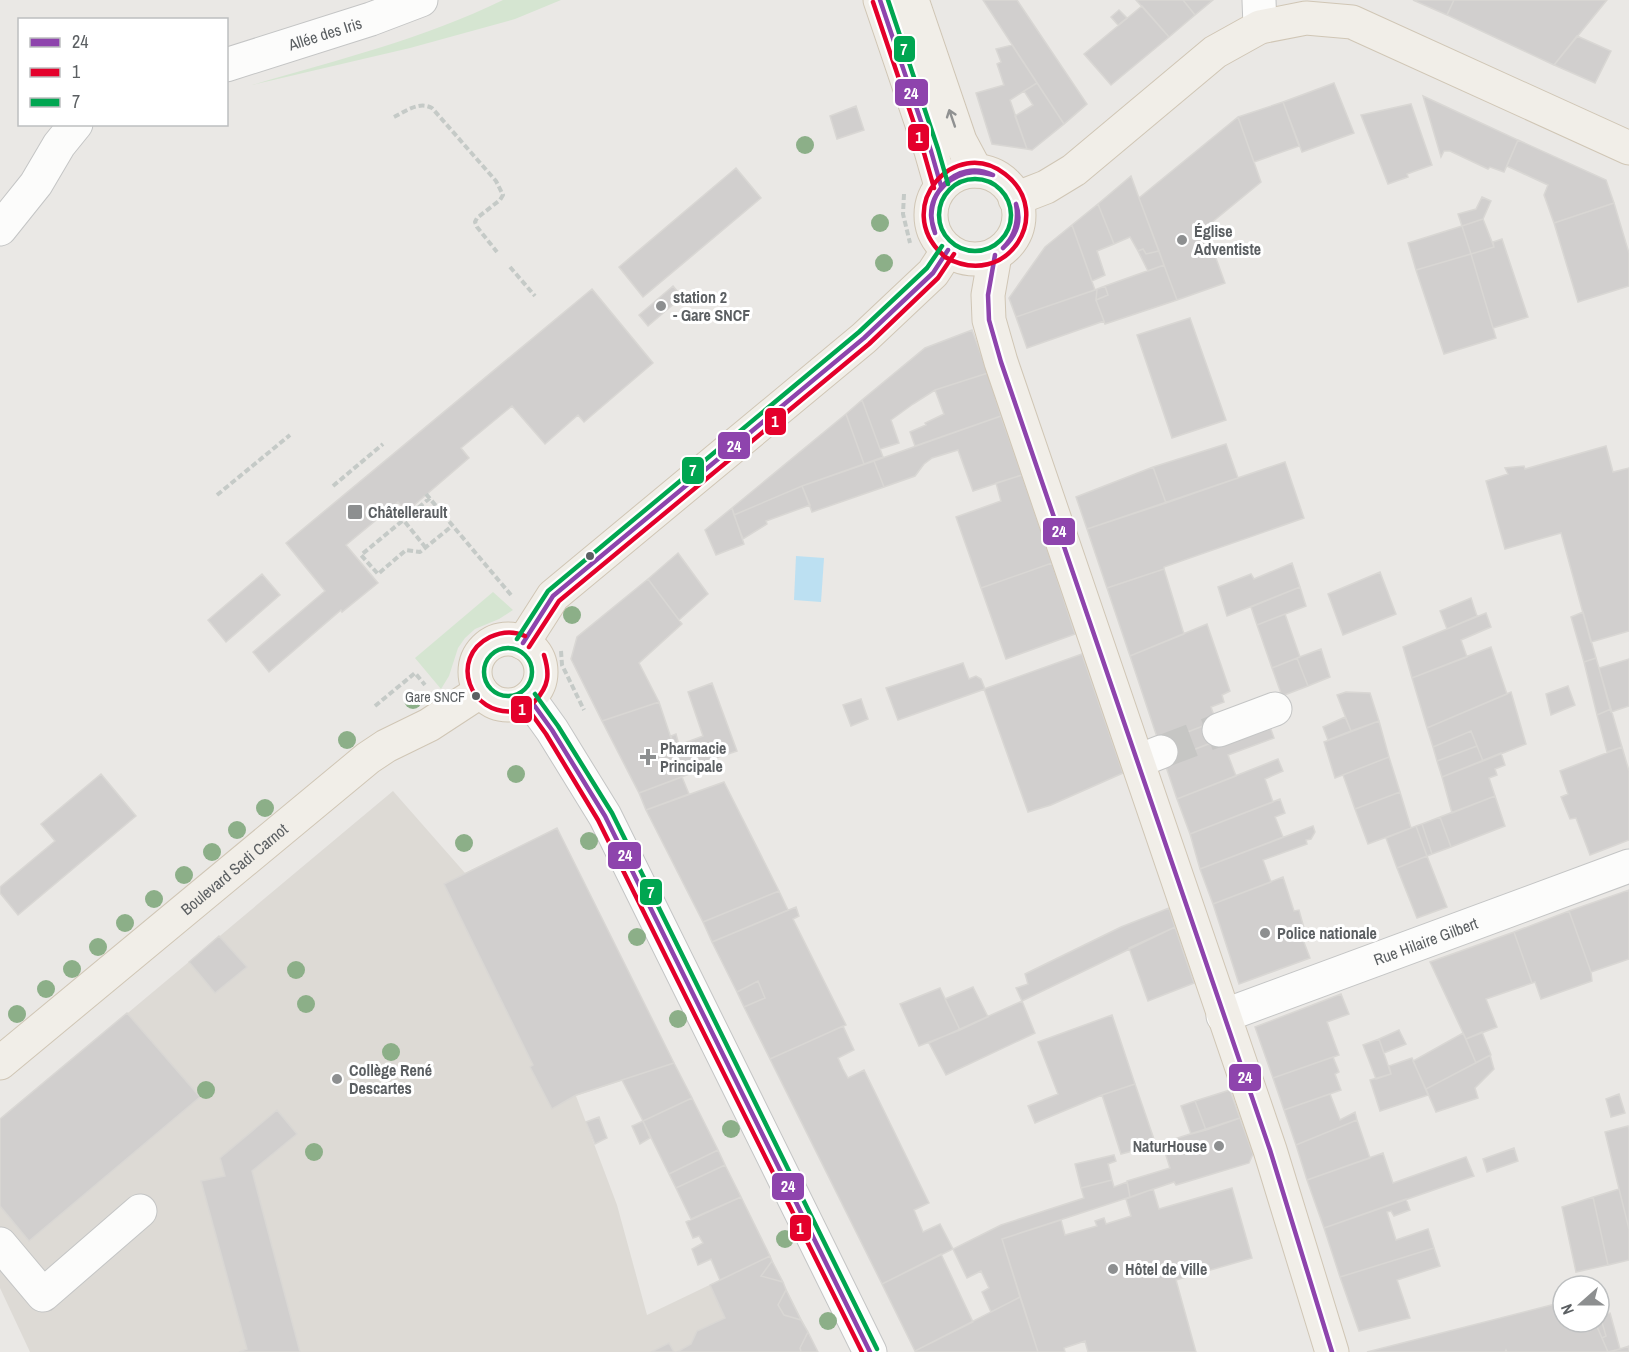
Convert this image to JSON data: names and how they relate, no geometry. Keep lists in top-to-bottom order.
{
  "streets": {
    "main road": ["Boulevard Sadi Carnot"],
    "street": ["Allée des Iris", "Rue Hilaire Gilbert"]
  },
  "places": {
    "other": [
      "Église Adventiste",
      "station 2 - Gare SNCF",
      "Gare SNCF",
      "Police nationale",
      "Collège René Descartes",
      "NaturHouse",
      "Hôtel de Ville"
    ],
    "transit": ["Châtellerault"],
    "health": ["Pharmacie Principale"]
  },
  "lines": ["transit line 24", "transit line 7", "transit line 1"],
  "legend": ["24", "1", "7"],
  "north": "left"
}
